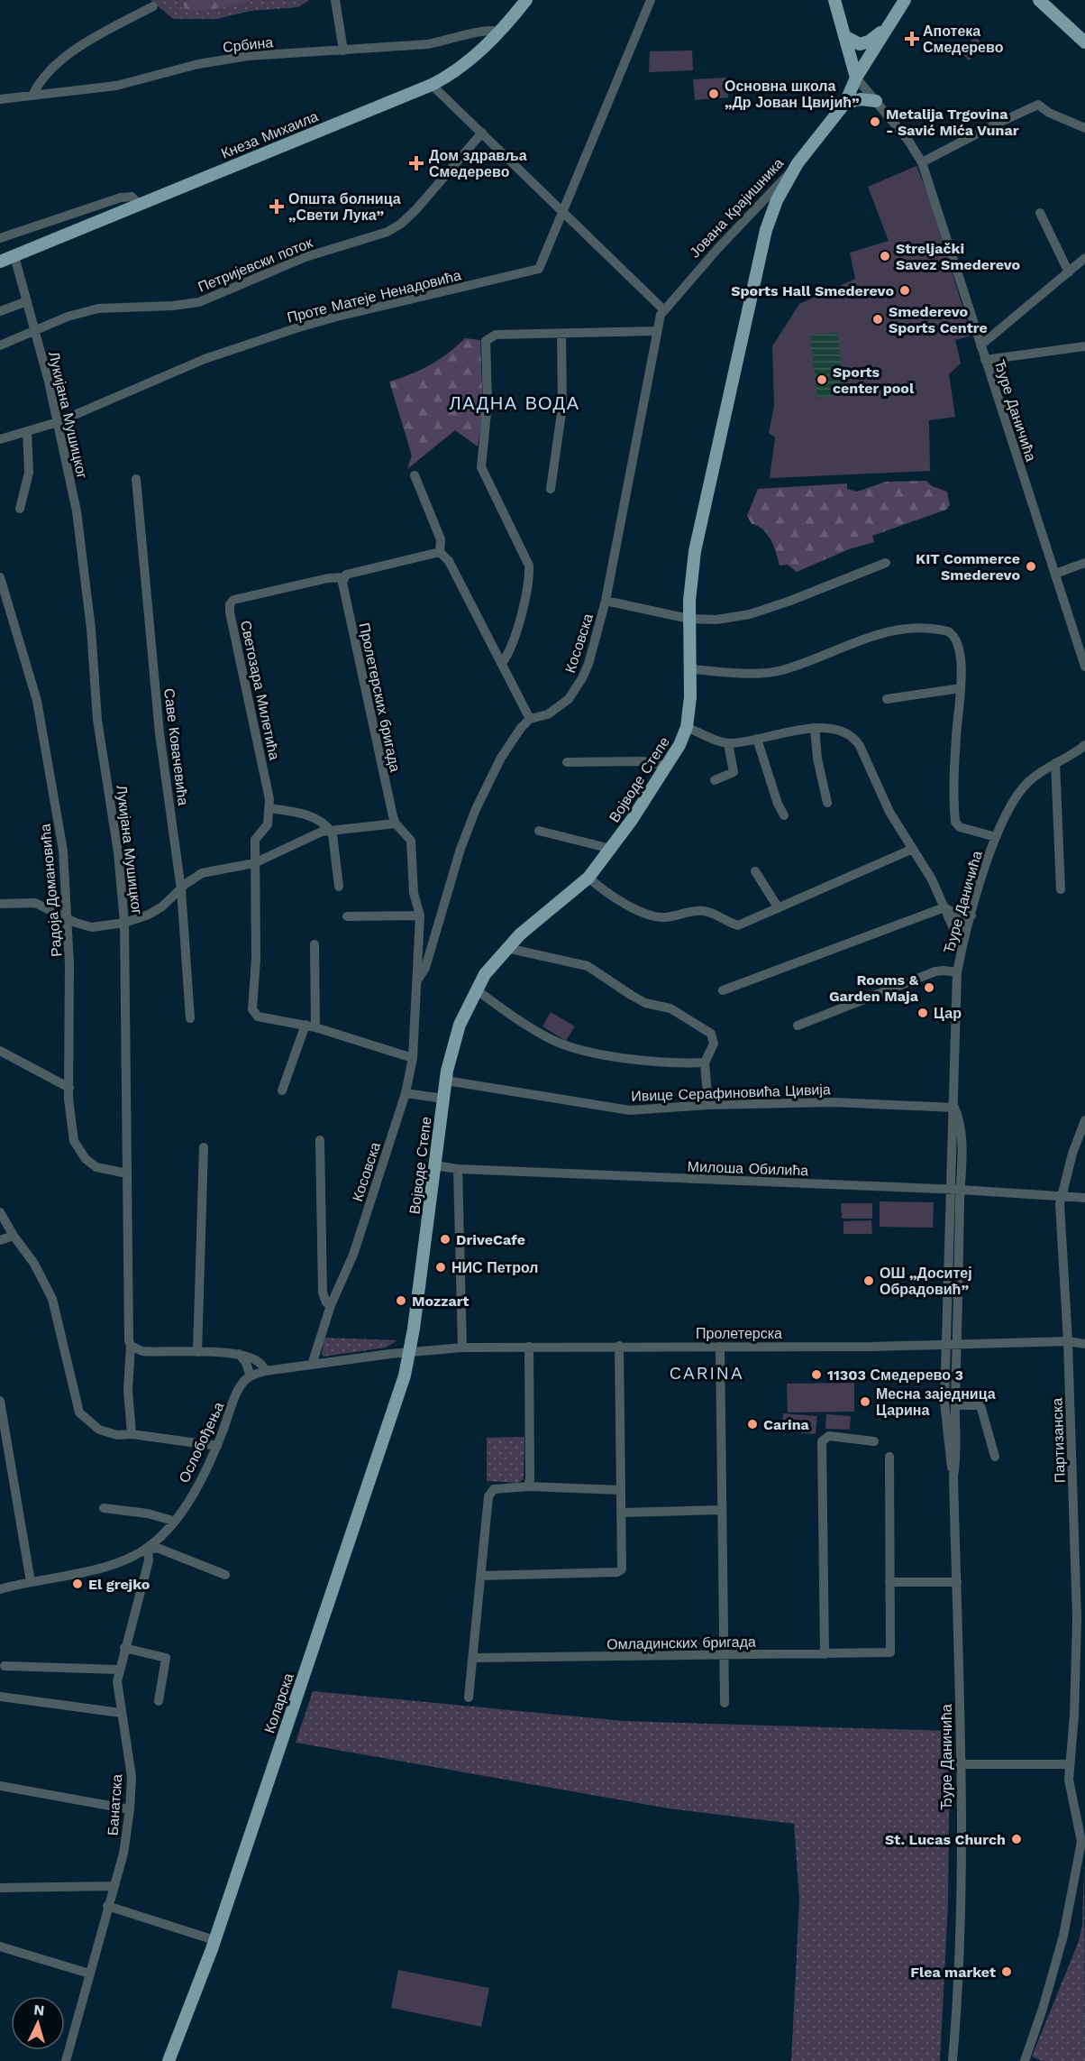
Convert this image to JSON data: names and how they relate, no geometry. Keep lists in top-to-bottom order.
{
  "streets": {
    "main road": [
      "Кнеза Михаила",
      "Јована Крајишника",
      "Војводе Степе",
      "Коларска"
    ],
    "street": [
      "Србина",
      "Петријевски поток",
      "Проте Матеје Ненадовића",
      "Ђуре Даничића",
      "Лукијана Мушицког",
      "Косовска",
      "Светозара Милетића",
      "Пролетерских бригада",
      "Саве Ковачевића",
      "Радоја Домановића",
      "Ивице Серафиновића Цивија",
      "Милоша Обилића",
      "Пролетерска",
      "Партизанска",
      "Ослобођења",
      "Омладинских бригада",
      "Банатска"
    ]
  },
  "crossings": [
    ["Србина", "Кнеза Михаила"],
    ["Кнеза Михаила", "Лукијана Мушицког"],
    ["Јована Крајишника", "Ђуре Даничића"],
    ["Јована Крајишника", "Косовска"],
    ["Јована Крајишника", "Војводе Степе"],
    ["Петријевски поток", "Лукијана Мушицког"],
    ["Проте Матеје Ненадовића", "Лукијана Мушицког"],
    ["Ђуре Даничића", "Ивице Серафиновића Цивија"],
    ["Ђуре Даничића", "Милоша Обилића"],
    ["Ђуре Даничића", "Пролетерска"],
    ["Лукијана Мушицког", "Радоја Домановића"],
    ["Косовска", "Пролетерских бригада"],
    ["Светозара Милетића", "Пролетерских бригада"],
    ["Војводе Степе", "Ивице Серафиновића Цивија"],
    ["Војводе Степе", "Милоша Обилића"],
    ["Војводе Степе", "Пролетерска"],
    ["Војводе Степе", "Коларска"],
    ["Милоша Обилића", "Партизанска"],
    ["Пролетерска", "Партизанска"],
    ["Пролетерска", "Коларска"],
    ["Ослобођења", "Банатска"]
  ],
  "districts": ["ЛАДНА ВОДА", "CARINA"],
  "places": {
    "health": ["Апотека Смедерево", "Дом здравља Смедерево", "Општа болница „Свети Лука”"],
    "other": [
      "Основна школа „Др Јован Цвијић”",
      "Metalija Trgovina - Savić Mića Vunar",
      "Streljački Savez Smederevo",
      "Sports Hall Smederevo",
      "Smederevo Sports Centre",
      "Sports center pool",
      "KIT Commerce Smederevo",
      "Rooms & Garden Maja",
      "Цар",
      "DriveCafe",
      "НИС Петрол",
      "ОШ „Доситеј Обрадовић”",
      "Mozzart",
      "11303 Смедерево 3",
      "Месна заједница Царина",
      "Carina",
      "El grejko",
      "St. Lucas Church",
      "Flea market"
    ]
  },
  "north": "top"
}
